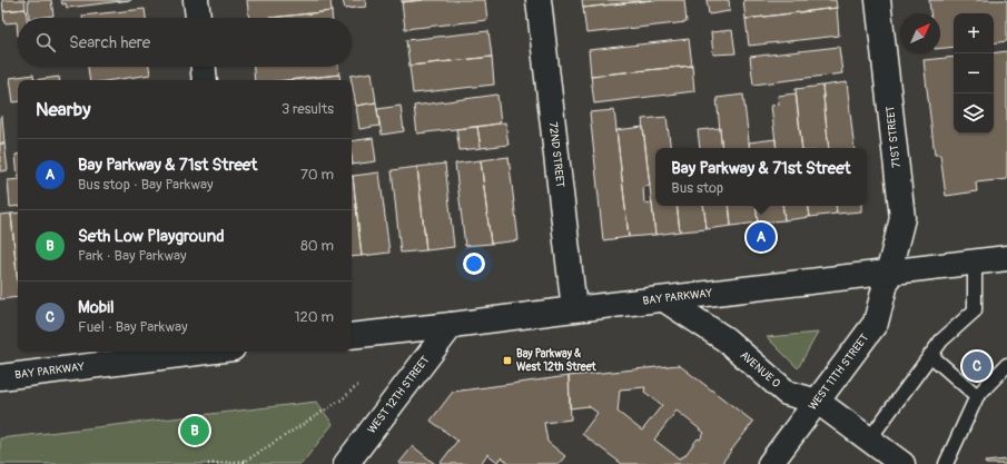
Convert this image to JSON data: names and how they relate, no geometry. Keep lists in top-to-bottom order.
{
  "streets": {
    "street": [
      "71ST STREET",
      "72ND STREET",
      "BAY PARKWAY",
      "AVENUE O",
      "WEST 11TH STREET",
      "WEST 12TH STREET"
    ]
  },
  "crossings": [
    ["71ST STREET", "BAY PARKWAY"],
    ["71ST STREET", "WEST 11TH STREET"],
    ["72ND STREET", "BAY PARKWAY"],
    ["BAY PARKWAY", "AVENUE O"],
    ["BAY PARKWAY", "WEST 11TH STREET"],
    ["BAY PARKWAY", "WEST 12TH STREET"],
    ["AVENUE O", "WEST 11TH STREET"]
  ],
  "places": {
    "transit": ["Bay Parkway & West 12th Street"]
  },
  "north": "top right",
  "page": {
    "map_buttons": ["+", "−"],
    "search": "Search here",
    "heading": ["Nearby", "3 results"],
    "list": [
      {
        "mark": "A",
        "name": "Bay Parkway & 71st Street",
        "note": "Bus stop · Bay Parkway",
        "value": "70 m"
      },
      {
        "mark": "B",
        "name": "Seth Low Playground",
        "note": "Park · Bay Parkway",
        "value": "80 m"
      },
      {
        "mark": "C",
        "name": "Mobil",
        "note": "Fuel · Bay Parkway",
        "value": "120 m"
      }
    ],
    "popup": ["Bay Parkway & 71st Street", "Bus stop"],
    "pins": ["A", "C", "B"]
  }
}
